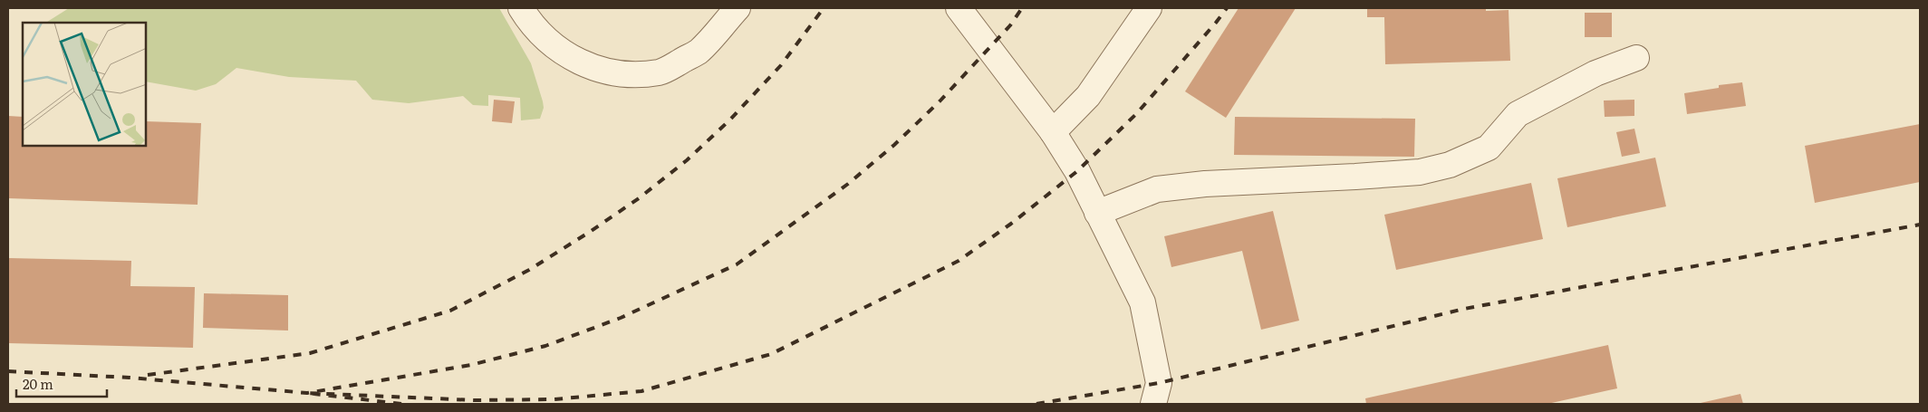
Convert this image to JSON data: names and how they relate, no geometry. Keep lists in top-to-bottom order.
{
  "scale_bar": "20 m"
}
